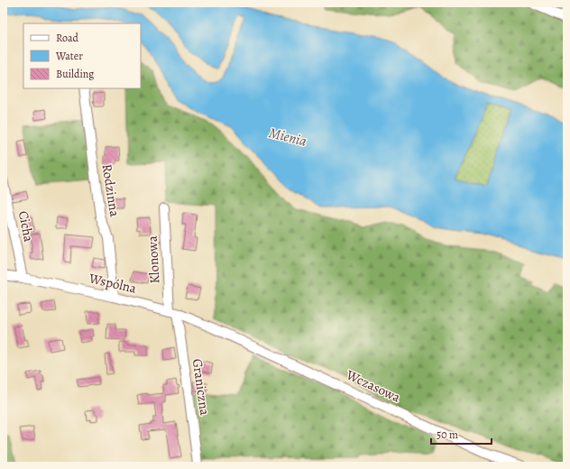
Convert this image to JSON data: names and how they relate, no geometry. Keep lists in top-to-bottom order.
{
  "streets": {
    "street": [
      "Rodzinna",
      "Cicha",
      "Klonowa",
      "Wspólna",
      "Wczasowa",
      "Graniczna"
    ]
  },
  "crossings": [
    ["Rodzinna", "Wspólna"],
    ["Cicha", "Wspólna"],
    ["Klonowa", "Wspólna"],
    ["Klonowa", "Graniczna"],
    ["Wspólna", "Wczasowa"],
    ["Wspólna", "Graniczna"]
  ],
  "water": ["Mienia"],
  "legend": ["Road", "Water", "Building"],
  "scale_bar": "50 m"
}
